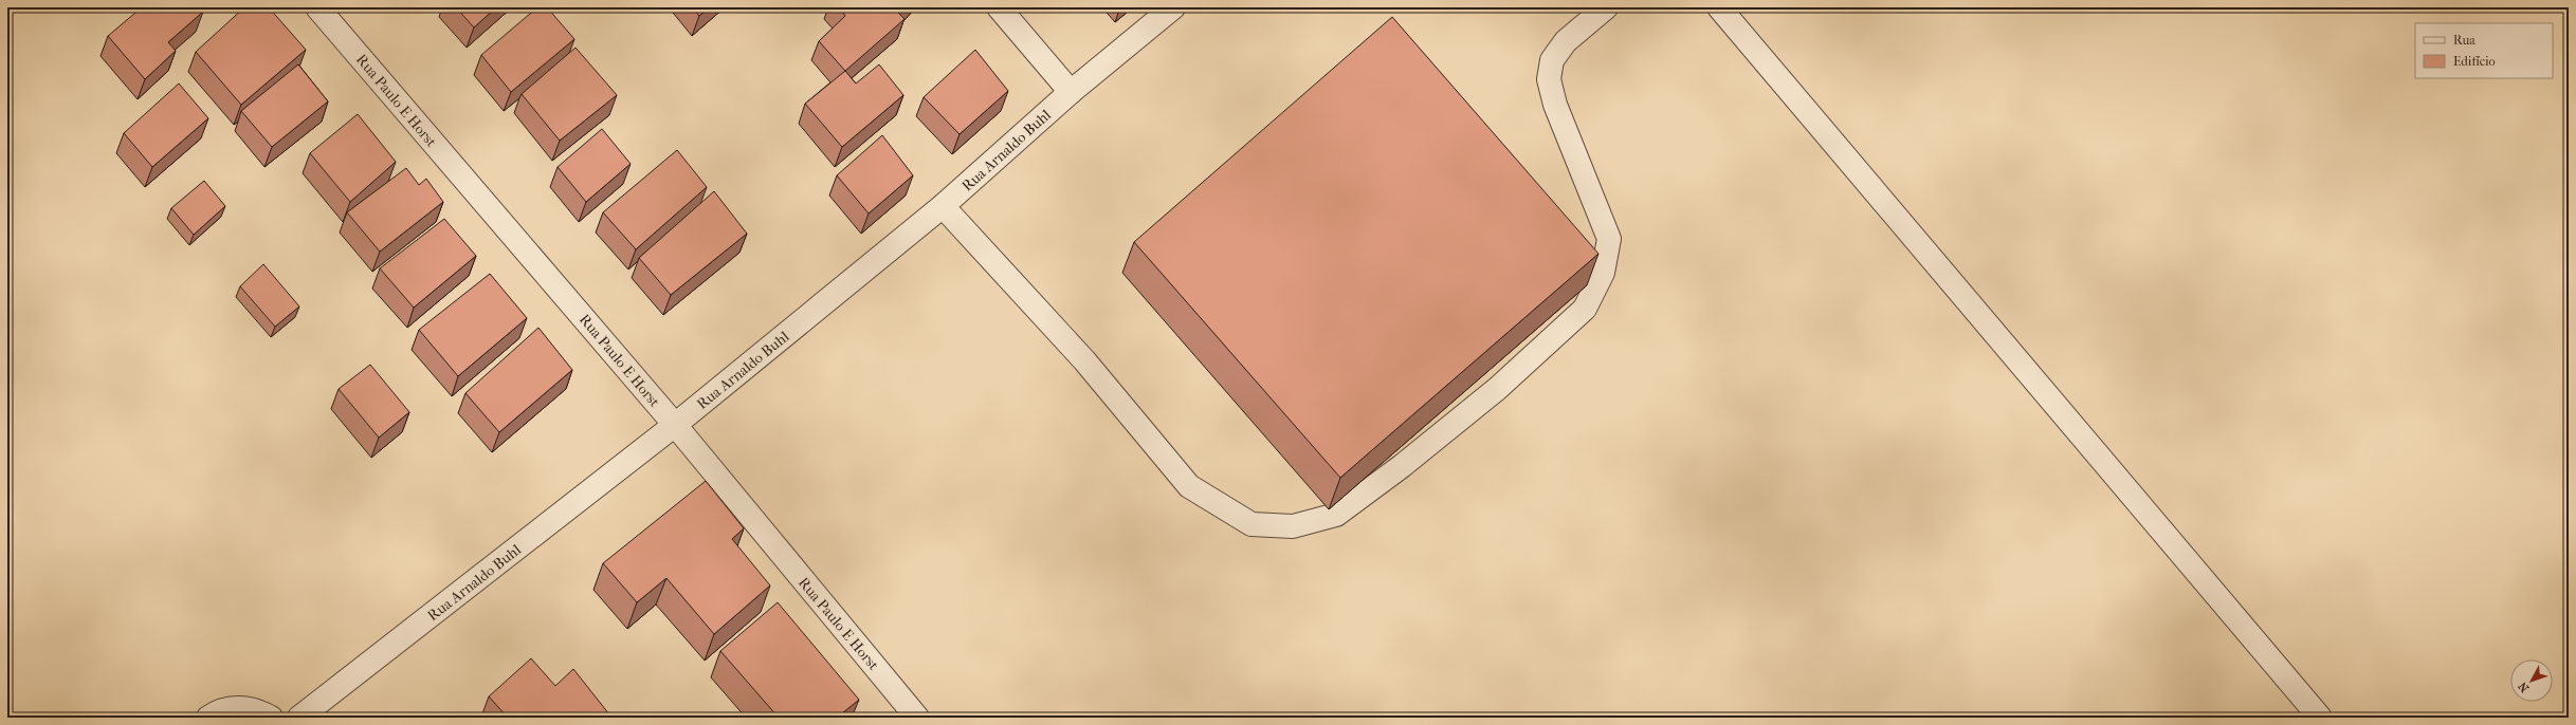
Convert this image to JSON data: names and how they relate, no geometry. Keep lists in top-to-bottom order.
{
  "streets": {
    "street": ["Rua Paulo E Horst", "Rua Arnaldo Buhl"]
  },
  "crossings": [
    ["Rua Paulo E Horst", "Rua Arnaldo Buhl"]
  ],
  "legend": ["Rua", "Edifício"],
  "north": "bottom left"
}
